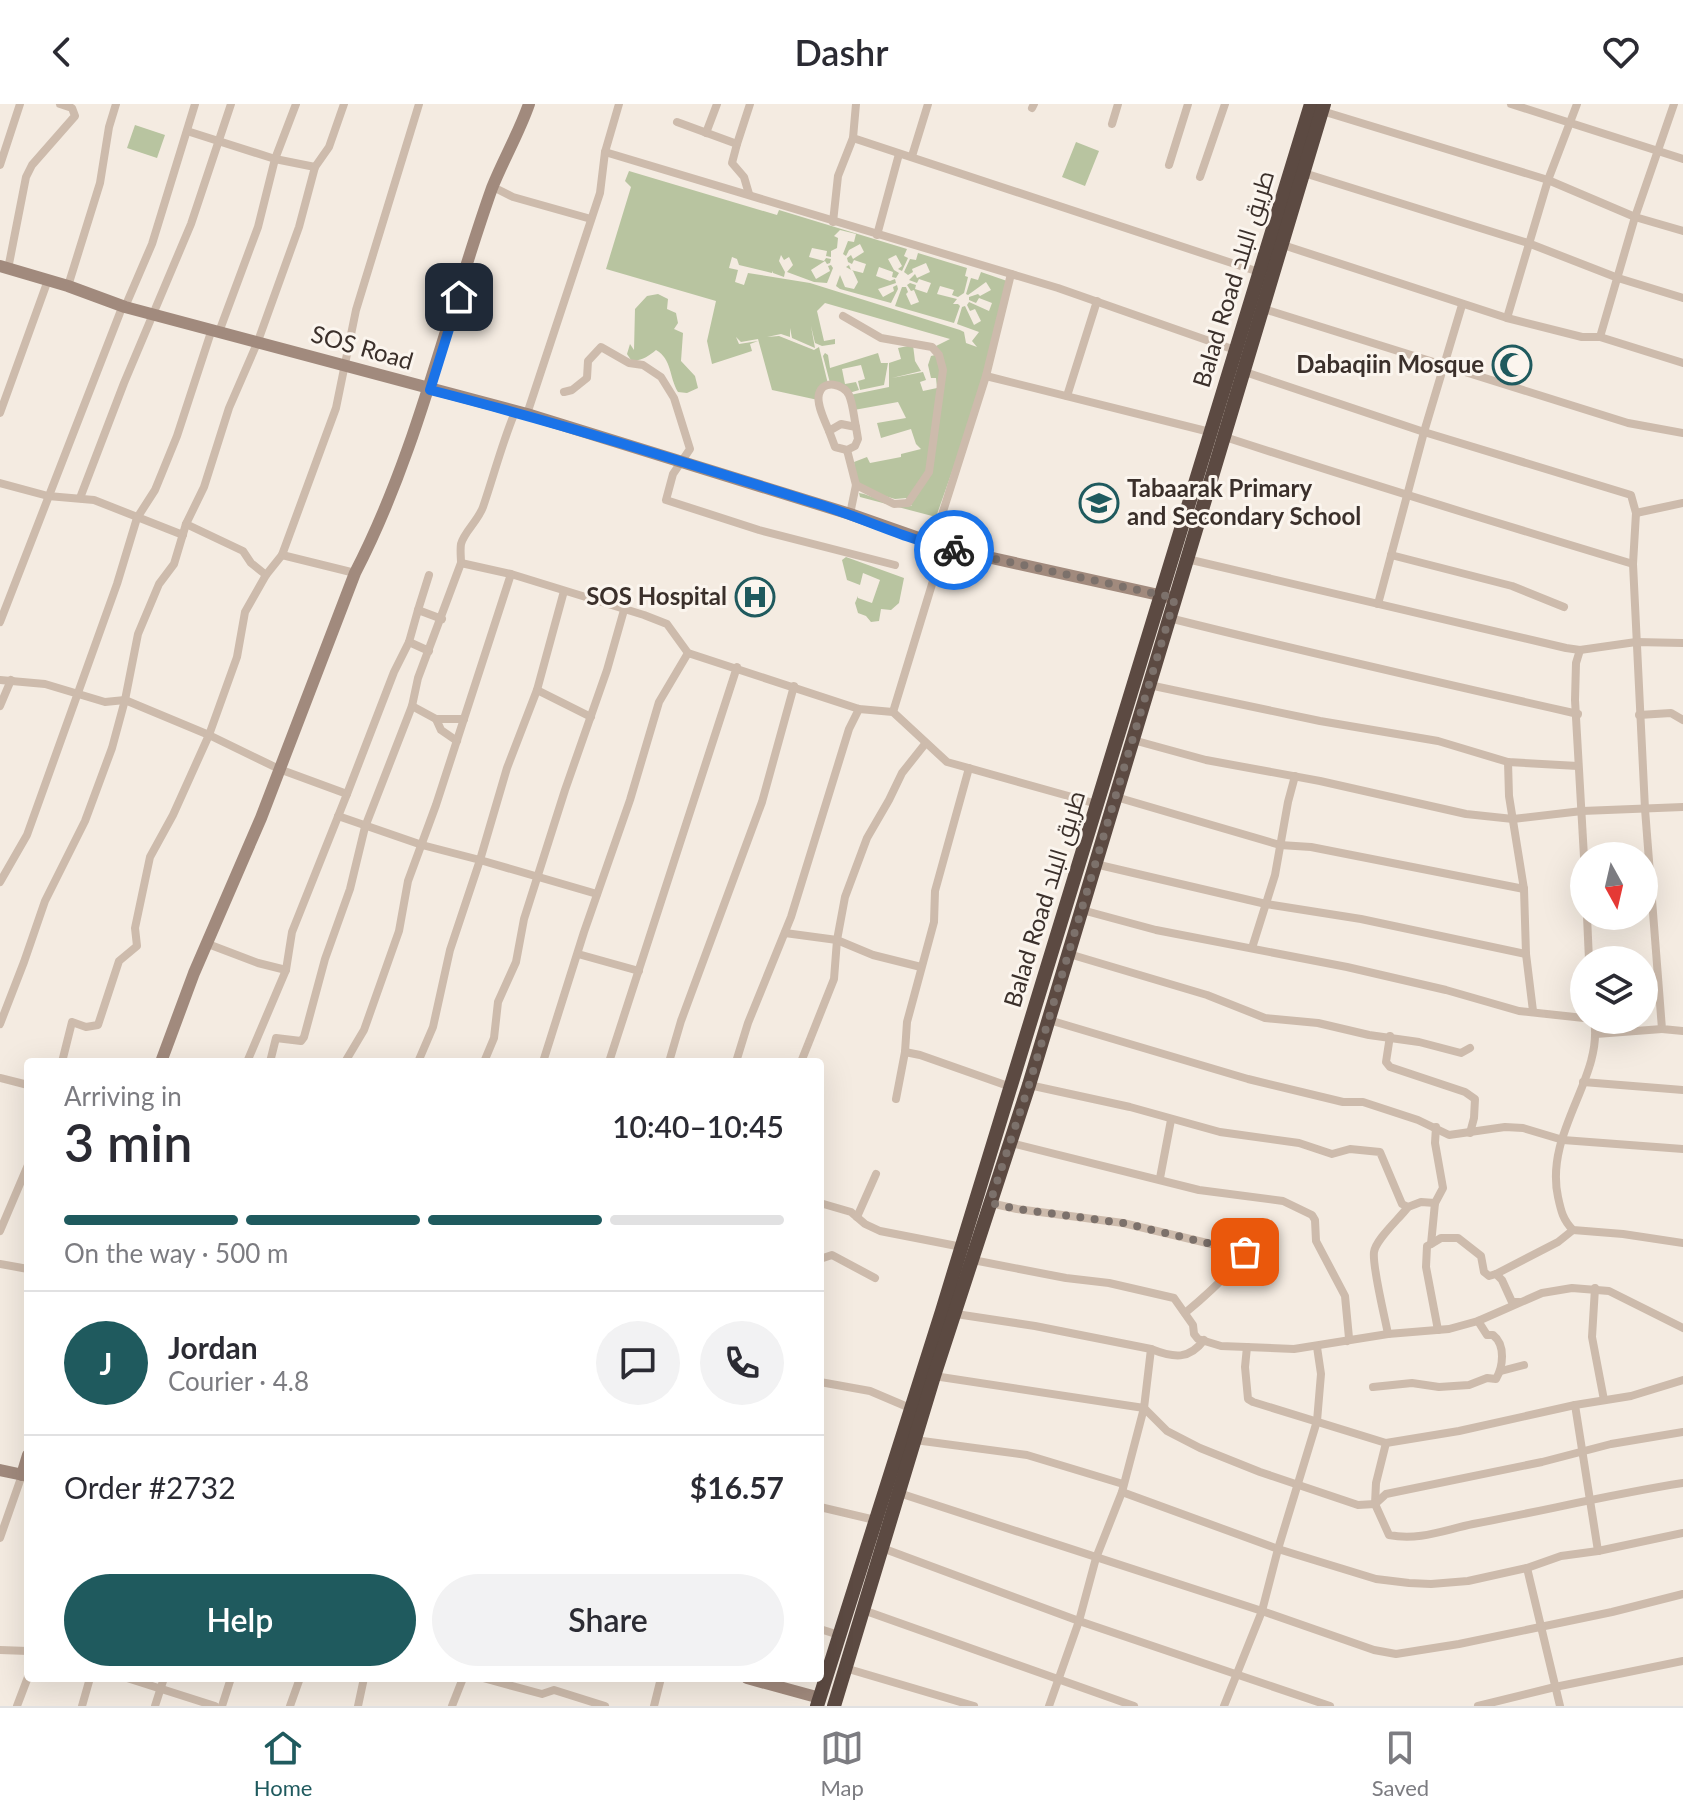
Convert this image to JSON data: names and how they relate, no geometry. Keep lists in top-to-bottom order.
{
  "streets": {
    "highway": ["Balad Road طريق البلد"],
    "street": ["SOS Road"]
  },
  "crossings": [
    ["Balad Road طريق البلد", "SOS Road"]
  ],
  "places": {
    "mosque": ["Dabaqiin Mosque"],
    "school or university": ["Tabaarak Primary and Secondary School"],
    "hospital": ["SOS Hospital"]
  },
  "north": "bottom",
  "page": {
    "header": "Dashr",
    "heading": ["3 min", "Arriving in", "10:40–10:45"],
    "panel": [
      "Jordan",
      "Courier · 4.8",
      "Order #2732",
      "$16.57"
    ],
    "bar": "On the way · 500 m",
    "round": "J",
    "buttons": ["Help", "Share"],
    "tabs": ["Home", "Map", "Saved"]
  }
}
